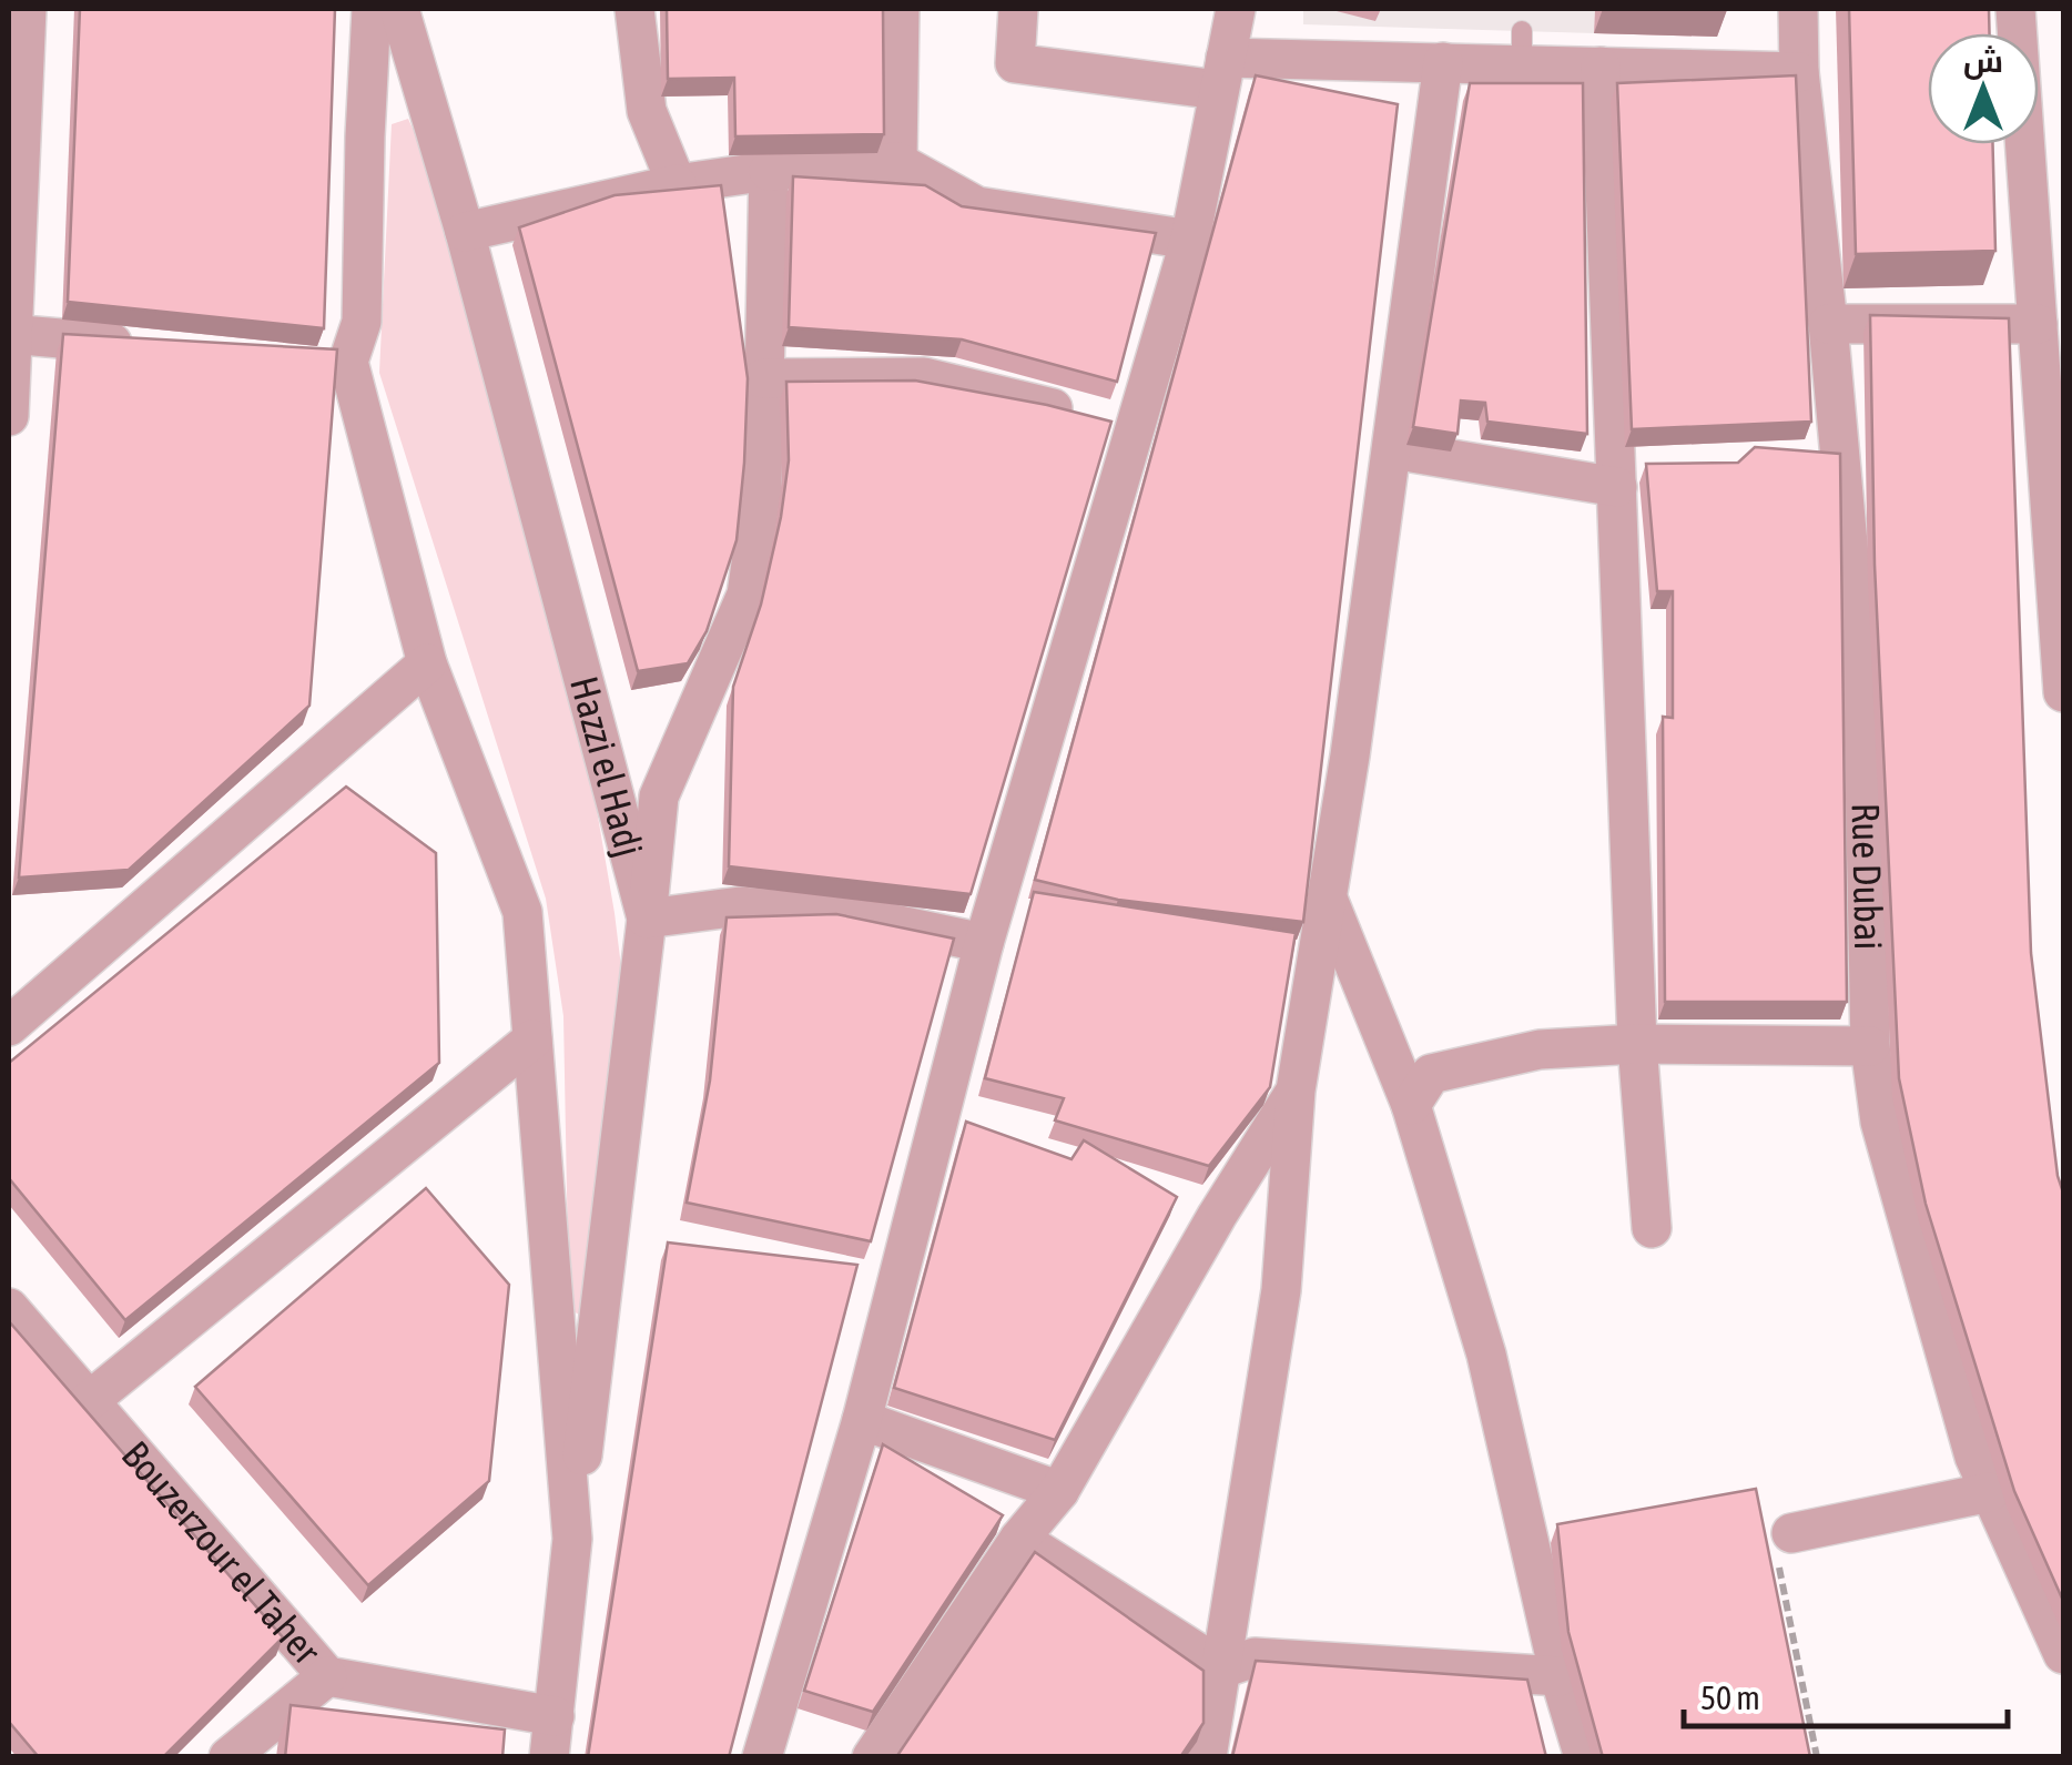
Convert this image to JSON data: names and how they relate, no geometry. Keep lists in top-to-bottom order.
{
  "streets": {
    "street": ["Hazzi el Hadj", "Rue Dubai", "Bouzerzour el Taher"]
  },
  "scale_bar": "50 m",
  "north": "top"
}
